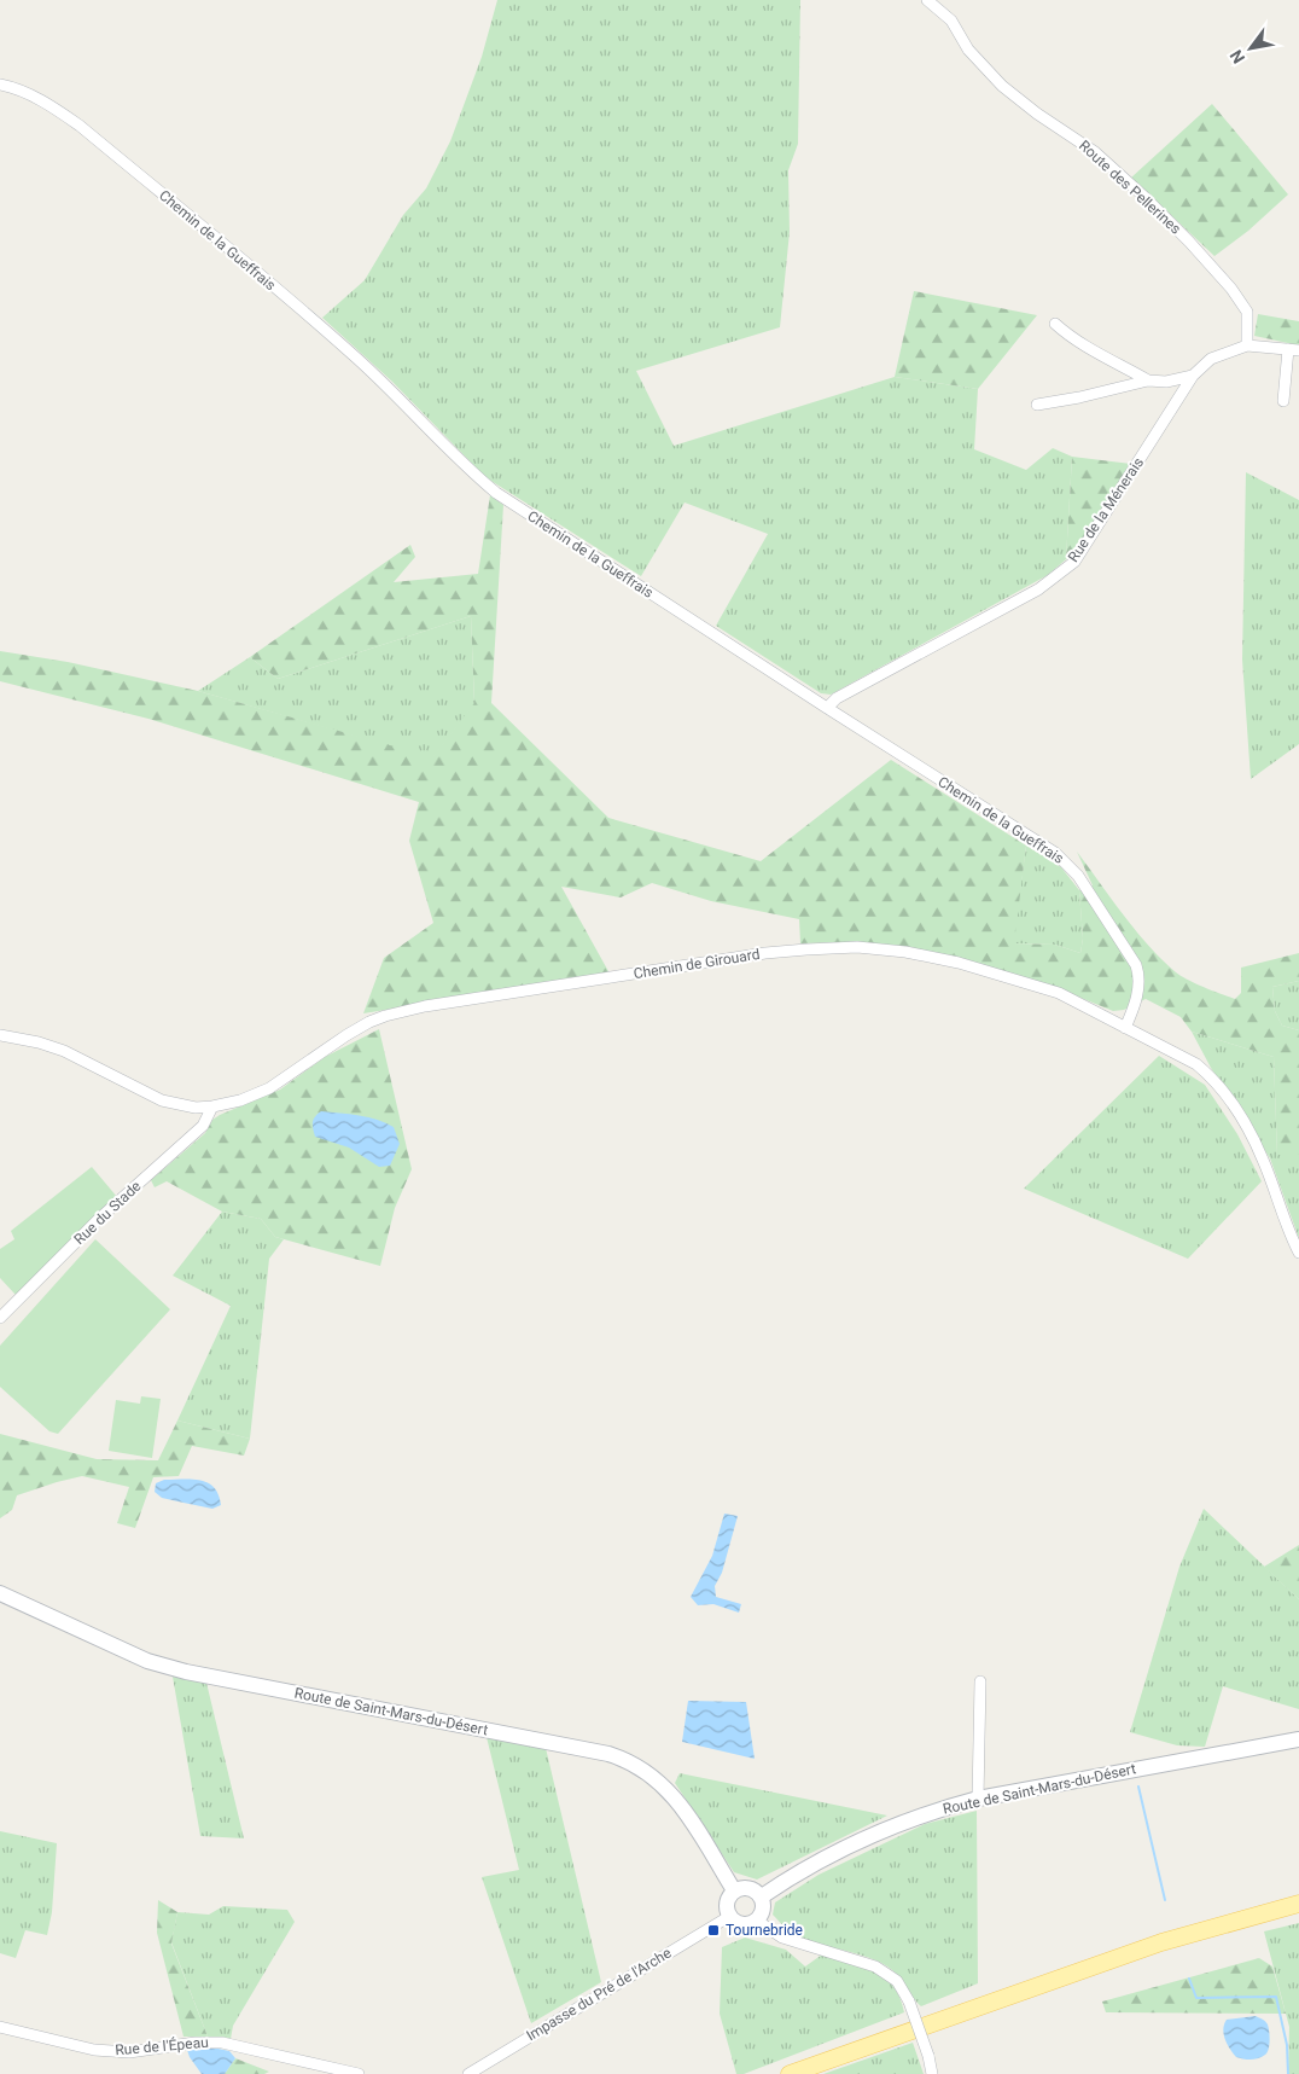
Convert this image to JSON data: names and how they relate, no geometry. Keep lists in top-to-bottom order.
{
  "streets": {
    "main road": ["Route de Saint-Mars-du-Désert"],
    "street": [
      "Route des Pellerines",
      "Chemin de la Gueffrais",
      "Rue de la Ménerais",
      "Chemin de Girouard",
      "Rue du Stade",
      "Impasse du Pré de l'Arche",
      "Rue de l'Épeau"
    ]
  },
  "crossings": [
    ["Route des Pellerines", "Rue de la Ménerais"],
    ["Chemin de la Gueffrais", "Rue de la Ménerais"],
    ["Chemin de la Gueffrais", "Chemin de Girouard"],
    ["Chemin de Girouard", "Rue du Stade"],
    ["Route de Saint-Mars-du-Désert", "Impasse du Pré de l'Arche"]
  ],
  "places": {
    "transit": ["Tournebride"]
  },
  "north": "bottom left"
}
